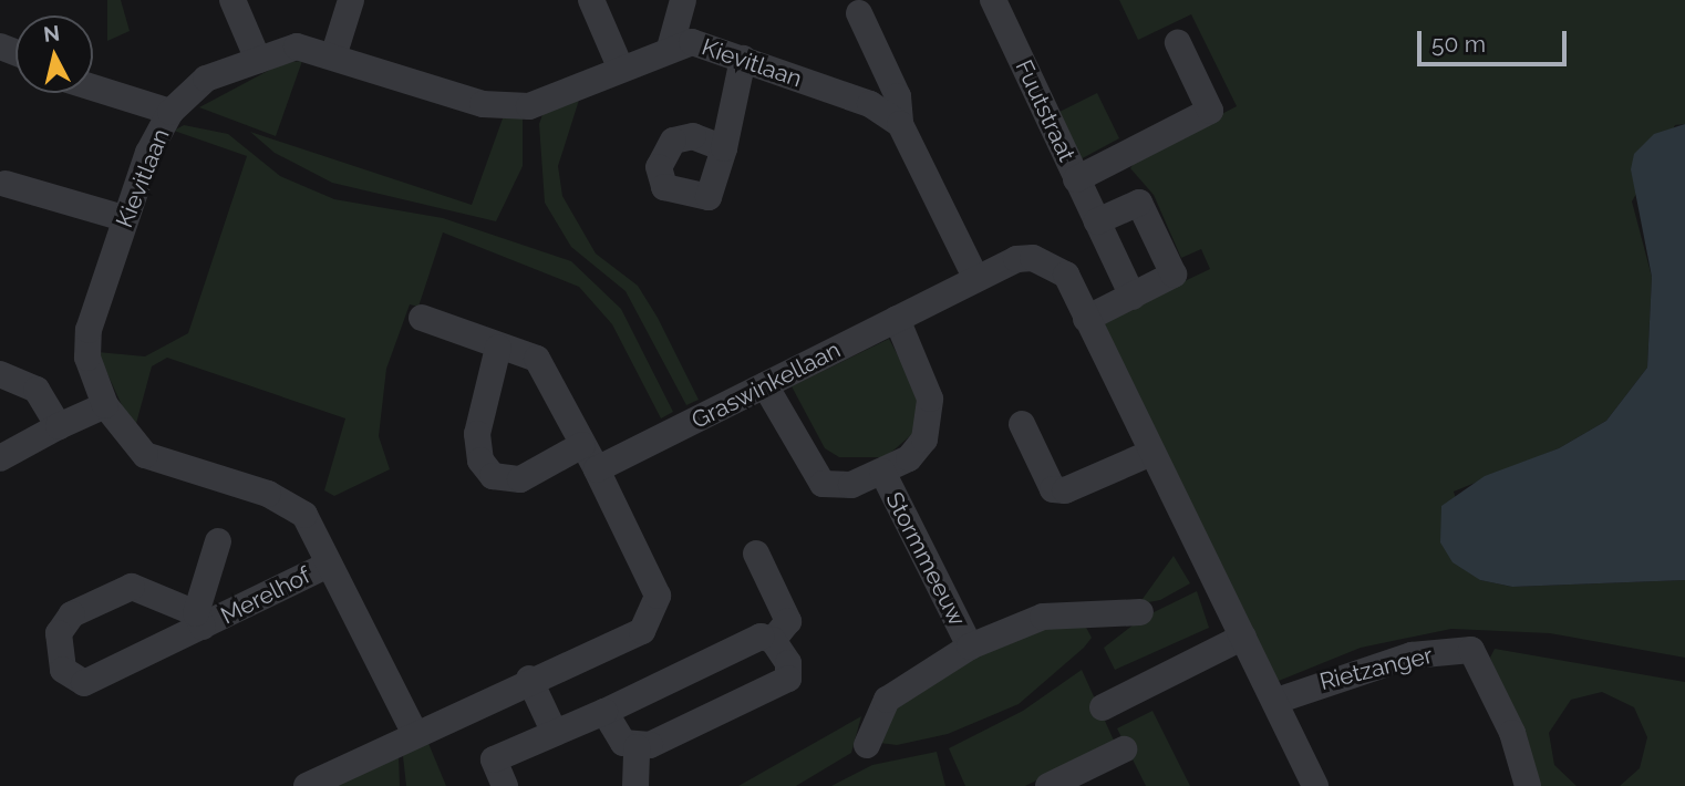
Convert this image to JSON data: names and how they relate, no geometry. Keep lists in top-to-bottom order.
{
  "streets": {
    "street": [
      "Kievitlaan",
      "Fuutstraat",
      "Graswinkellaan",
      "Stormmeeuw",
      "Merelhof",
      "Rietzanger"
    ]
  },
  "crossings": [
    ["Kievitlaan", "Merelhof"],
    ["Graswinkellaan", "Rietzanger"]
  ],
  "scale_bar": "50 m",
  "north": "top"
}
